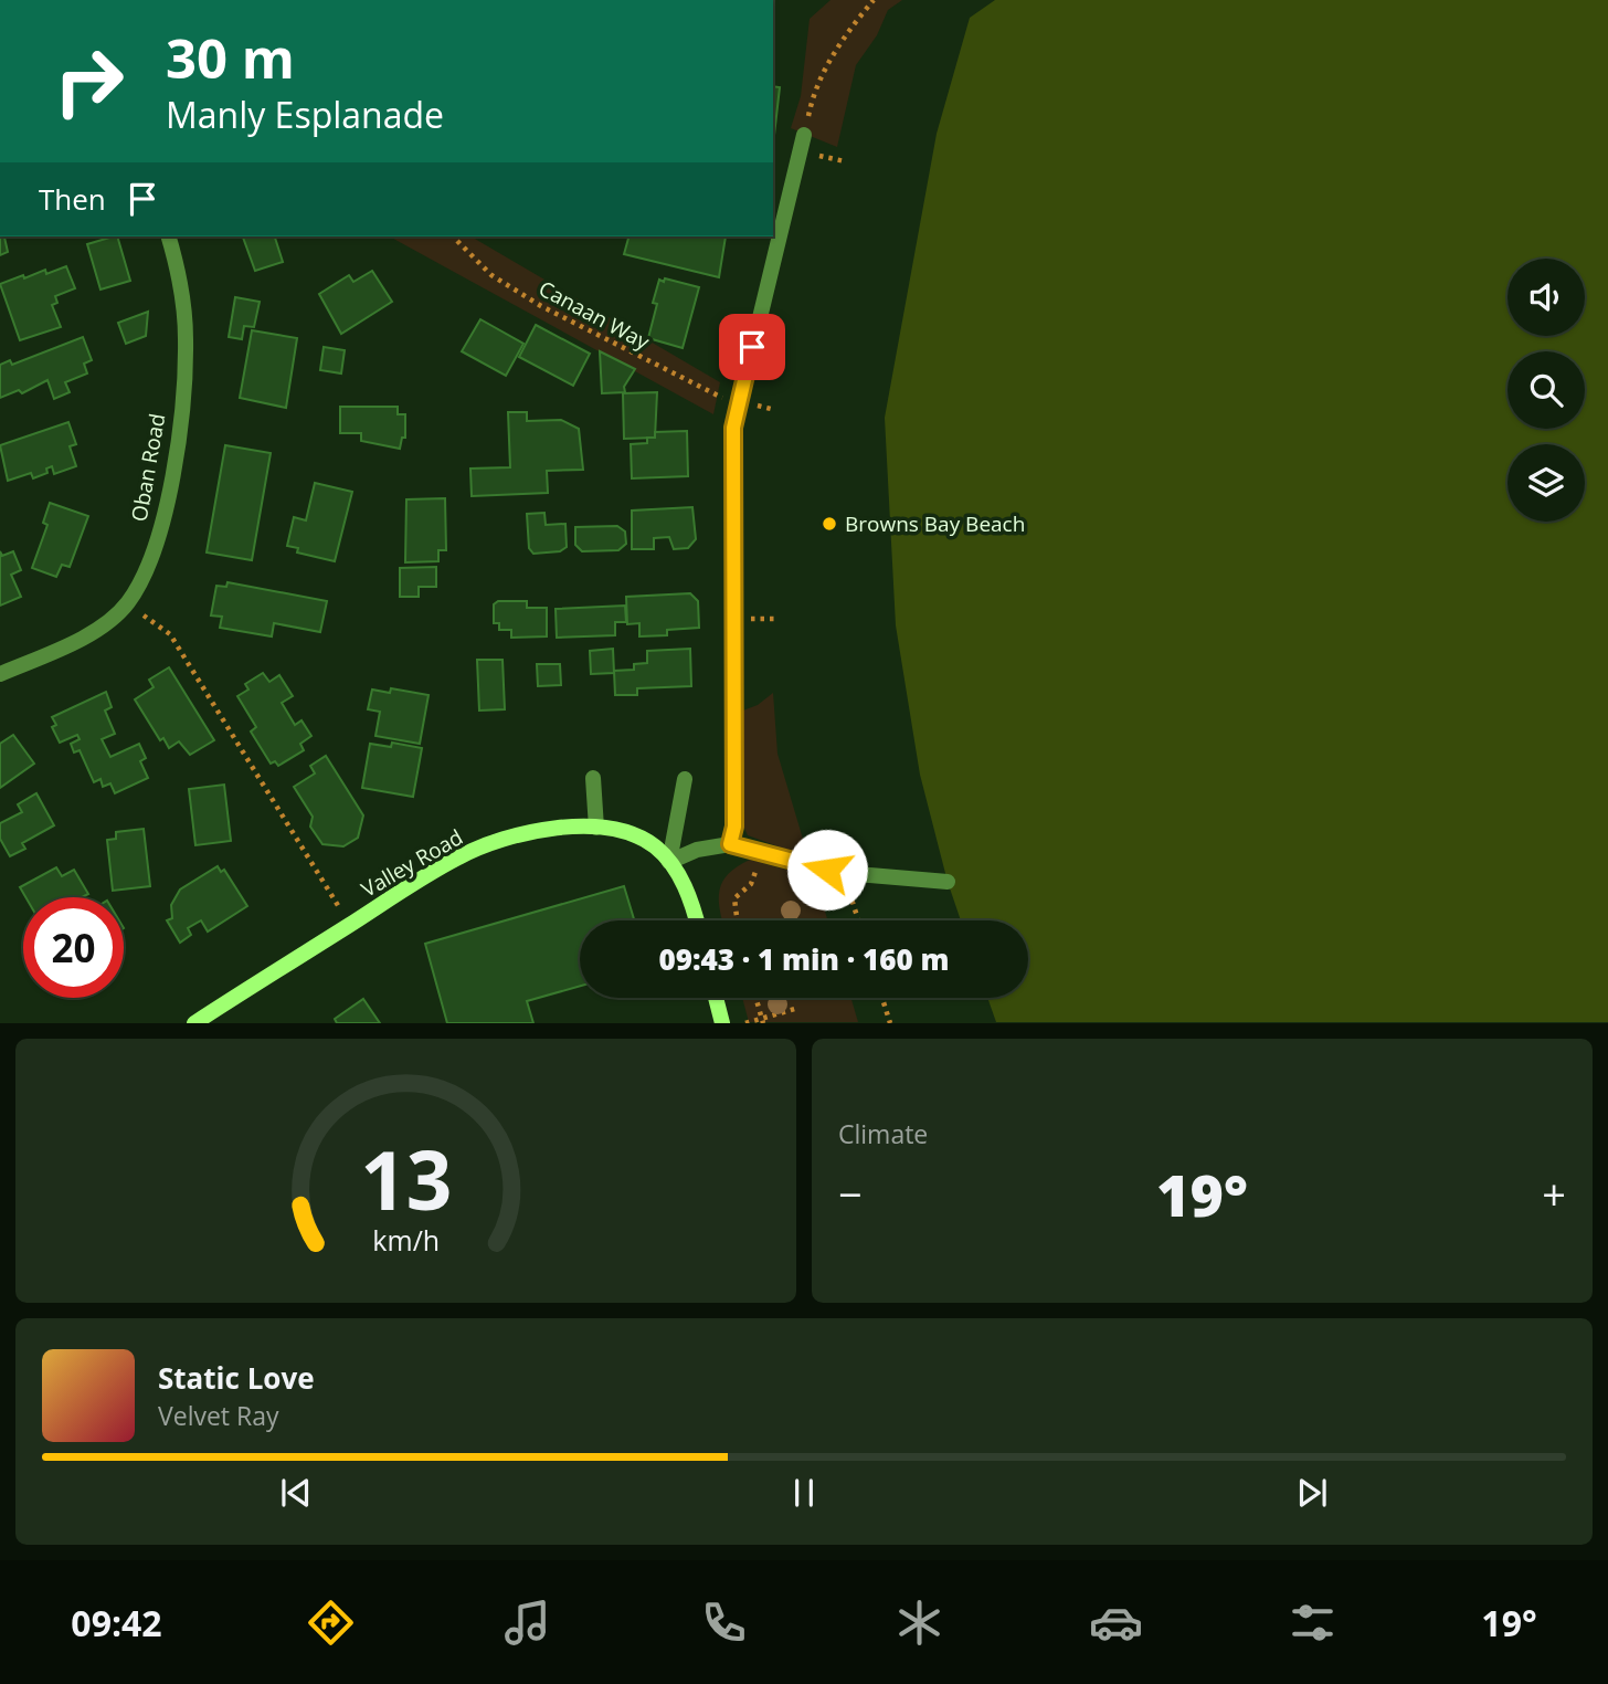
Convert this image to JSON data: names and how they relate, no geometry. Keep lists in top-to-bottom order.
{
  "streets": {
    "street": ["Oban Road", "Valley Road"],
    "path": ["Canaan Way"]
  },
  "places": ["Browns Bay Beach"],
  "page": {
    "turn": ["30 m", "Manly Esplanade"],
    "then": "Then",
    "limit": "20",
    "trip": "09:43 · 1 min · 160 m",
    "tile": "Climate",
    "heat": ["−", "19°", "+"],
    "song": ["Static Love", "Velvet Ray"],
    "tabs": ["09:42", "19°"],
    "gauge": ["13", "km/h"]
  }
}
